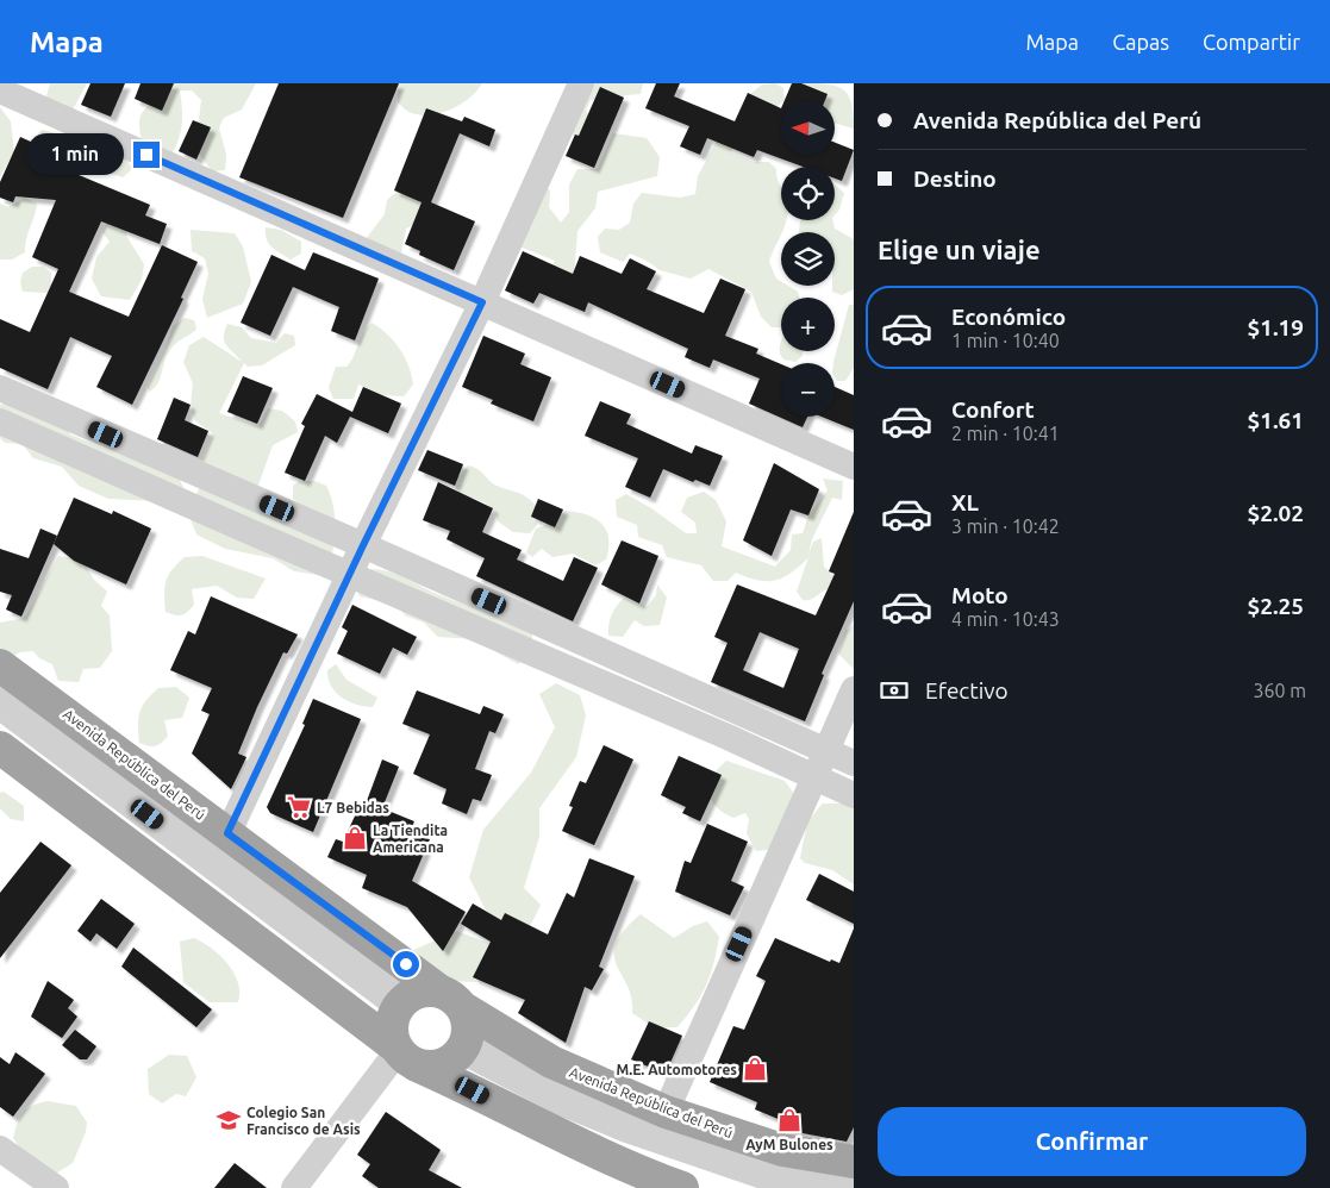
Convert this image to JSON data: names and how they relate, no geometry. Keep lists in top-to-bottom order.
{
  "streets": {
    "highway": ["Avenida República del Perú"]
  },
  "places": {
    "supermarket": ["L7 Bebidas"],
    "shop": ["La Tiendita Americana", "M.E. Automotores", "AyM Bulones"],
    "school or university": ["Colegio San Francisco de Asis"]
  },
  "north": "left",
  "page": {
    "header": "Mapa",
    "nav": ["Mapa", "Capas", "Compartir"],
    "banner": ["Avenida República del Perú", "Destino"],
    "map_buttons": ["+", "−"],
    "bubble": "1 min",
    "heading": "Elige un viaje",
    "list": [
      {
        "name": "Económico",
        "note": "1 min · 10:40",
        "value": "$1.19"
      },
      {
        "name": "Confort",
        "note": "2 min · 10:41",
        "value": "$1.61"
      },
      {
        "name": "XL",
        "note": "3 min · 10:42",
        "value": "$2.02"
      },
      {
        "name": "Moto",
        "note": "4 min · 10:43",
        "value": "$2.25"
      }
    ],
    "pay": ["Efectivo", "360 m"],
    "buttons": "Confirmar"
  }
}
